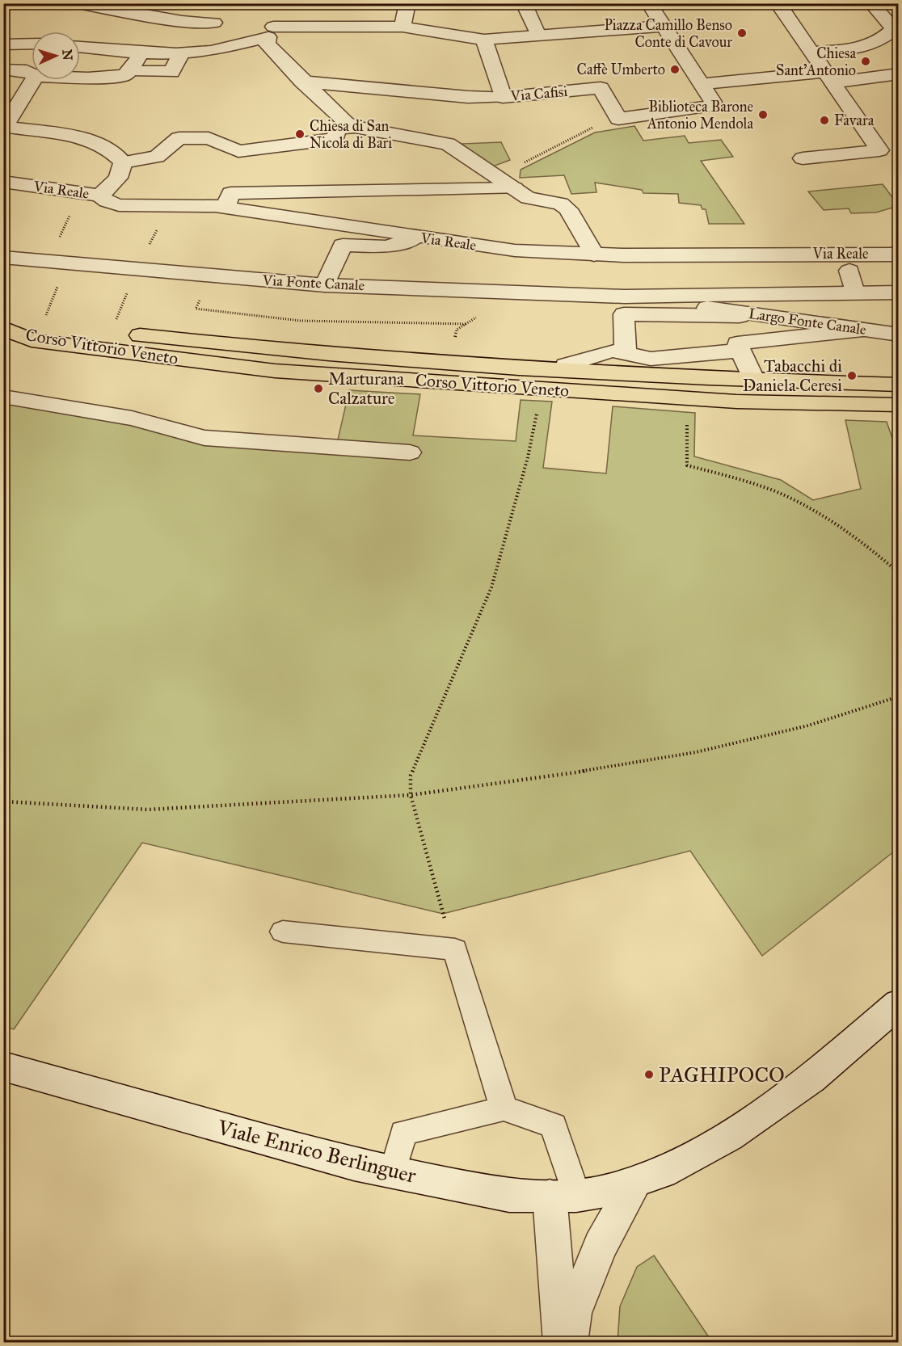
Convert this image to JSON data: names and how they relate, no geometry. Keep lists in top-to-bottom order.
{
  "streets": {
    "main road": ["Corso Vittorio Veneto"],
    "street": [
      "Via Cafisi",
      "Via Reale",
      "Via Fonte Canale",
      "Largo Fonte Canale",
      "Viale Enrico Berlinguer"
    ]
  },
  "crossings": [
    ["Via Reale", "Via Fonte Canale"],
    ["Via Reale", "Largo Fonte Canale"],
    ["Via Fonte Canale", "Largo Fonte Canale"]
  ],
  "places": [
    "Piazza Camillo Benso Conte di Cavour",
    "Chiesa Sant'Antonio",
    "Caffè Umberto",
    "Biblioteca Barone Antonio Mendola",
    "Favara",
    "Chiesa di San Nicola di Bari",
    "Tabacchi di Daniela Ceresi",
    "Marturana Calzature",
    "PAGHIPOCO"
  ],
  "north": "right"
}
